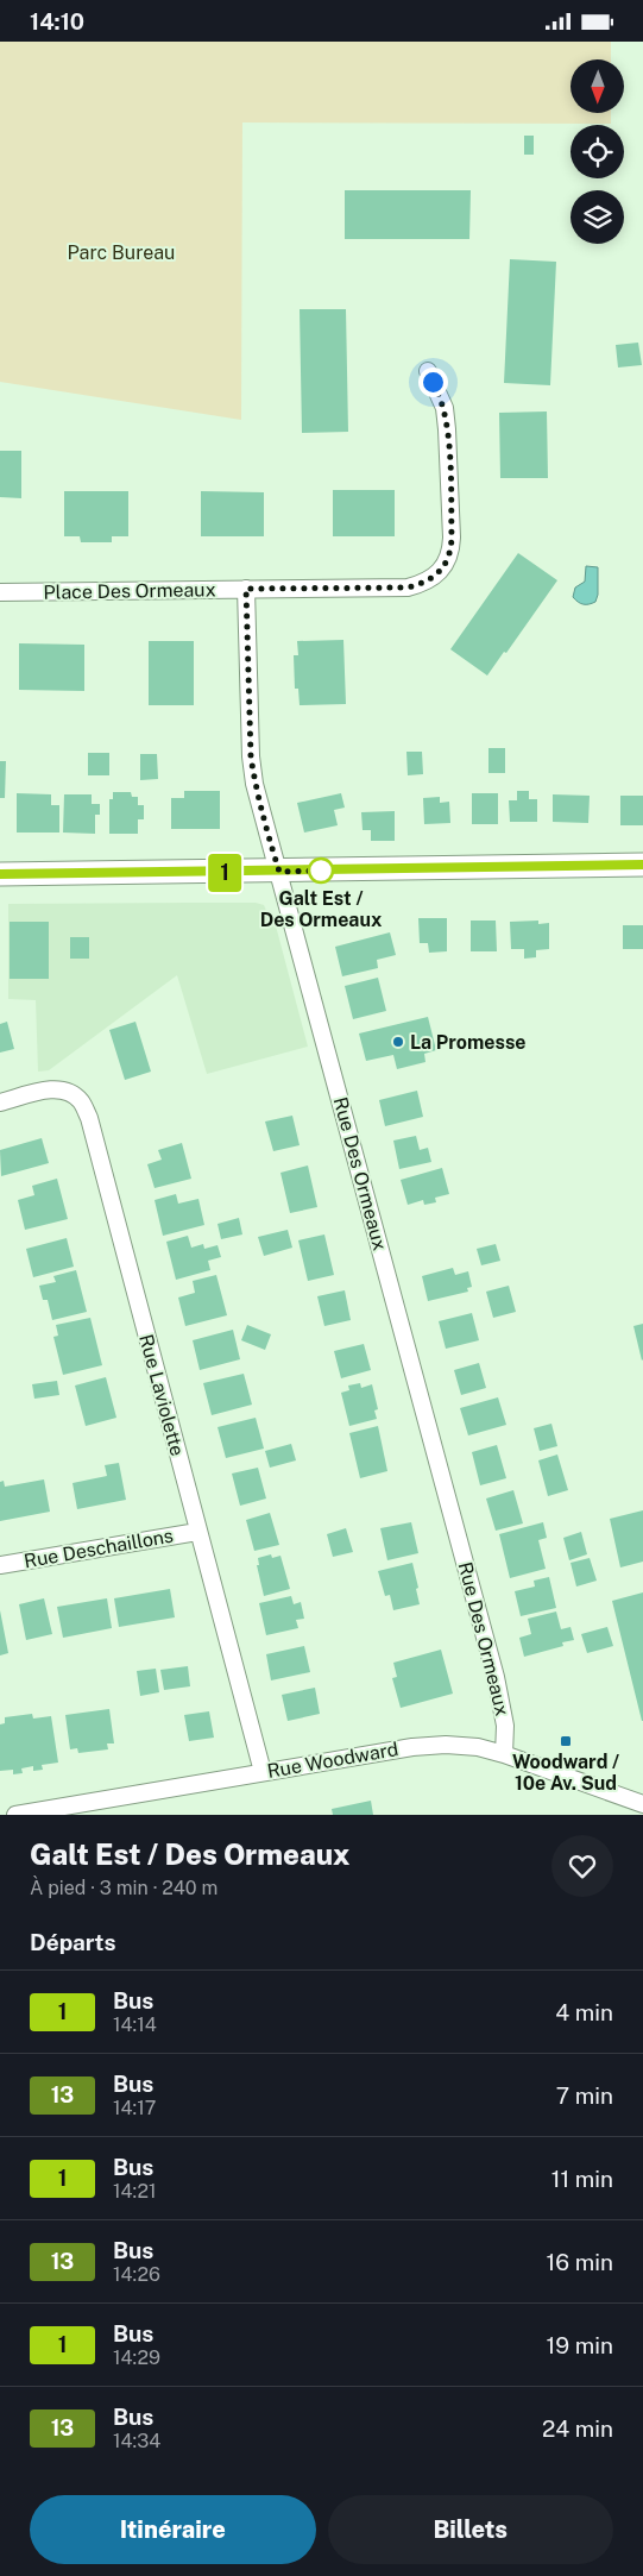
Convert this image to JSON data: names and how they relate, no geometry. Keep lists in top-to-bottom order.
{
  "streets": {
    "street": [
      "Place Des Ormeaux",
      "Rue Des Ormeaux",
      "Rue Laviolette",
      "Rue Deschaillons",
      "Rue Woodward"
    ]
  },
  "crossings": [
    ["Place Des Ormeaux", "Rue Des Ormeaux"],
    ["Rue Des Ormeaux", "Rue Woodward"],
    ["Rue Laviolette", "Rue Deschaillons"],
    ["Rue Laviolette", "Rue Woodward"]
  ],
  "parks": ["Parc Bureau"],
  "places": {
    "other": ["Galt Est / Des Ormeaux", "La Promesse"],
    "transit": ["Woodward / 10e Av. Sud"]
  },
  "lines": ["bus line 1"],
  "north": "bottom",
  "page": {
    "status": "14:10",
    "on_map": "1",
    "heading": [
      ["Galt Est / Des Ormeaux", "À pied · 3 min · 240 m"],
      "Départs"
    ],
    "list": [
      {
        "mark": "1",
        "name": "Bus",
        "note": "14:14",
        "value": "4 min"
      },
      {
        "mark": "13",
        "name": "Bus",
        "note": "14:17",
        "value": "7 min"
      },
      {
        "mark": "1",
        "name": "Bus",
        "note": "14:21",
        "value": "11 min"
      },
      {
        "mark": "13",
        "name": "Bus",
        "note": "14:26",
        "value": "16 min"
      },
      {
        "mark": "1",
        "name": "Bus",
        "note": "14:29",
        "value": "19 min"
      },
      {
        "mark": "13",
        "name": "Bus",
        "note": "14:34",
        "value": "24 min"
      }
    ],
    "buttons": ["Itinéraire", "Billets"]
  }
}
